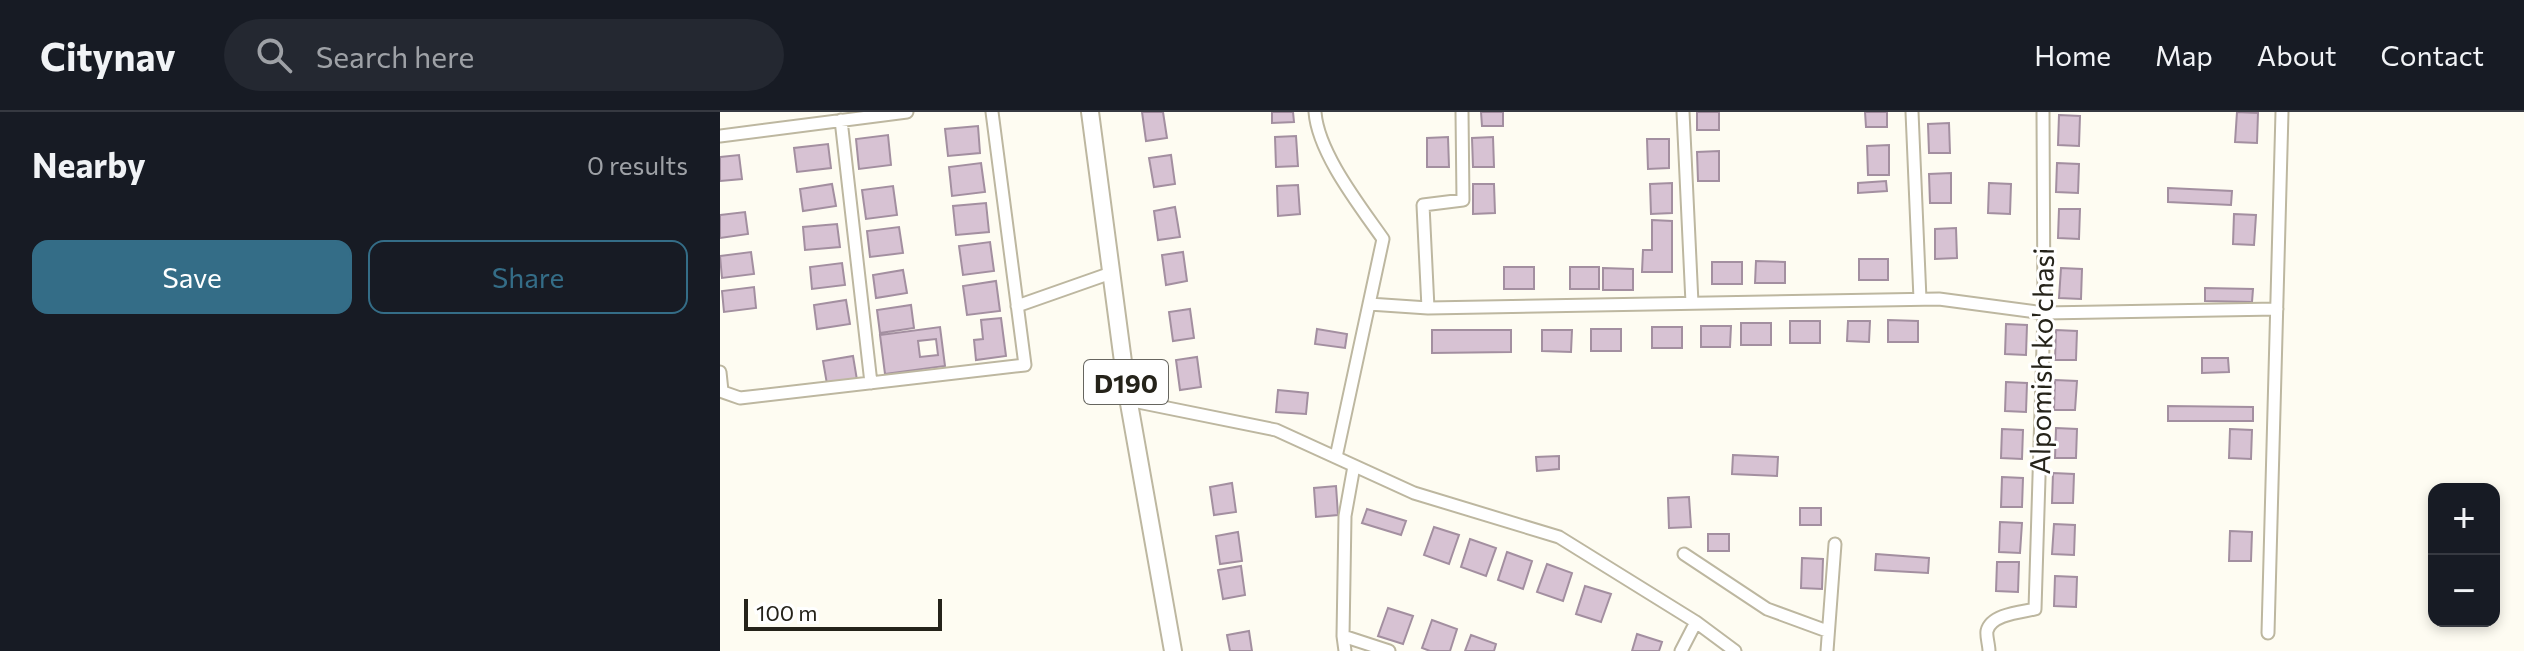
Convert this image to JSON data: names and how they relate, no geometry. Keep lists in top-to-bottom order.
{
  "streets": {
    "main road": ["D190"],
    "street": ["Alpomish ko'chasi"]
  },
  "scale_bar": "100 m",
  "page": {
    "header": "Citynav",
    "search": "Search here",
    "nav": [
      "Home",
      "Map",
      "About",
      "Contact"
    ],
    "heading": ["Nearby", "0 results"],
    "buttons": ["Save", "Share"],
    "map_buttons": ["+", "−"],
    "scale": "100 m"
  }
}
